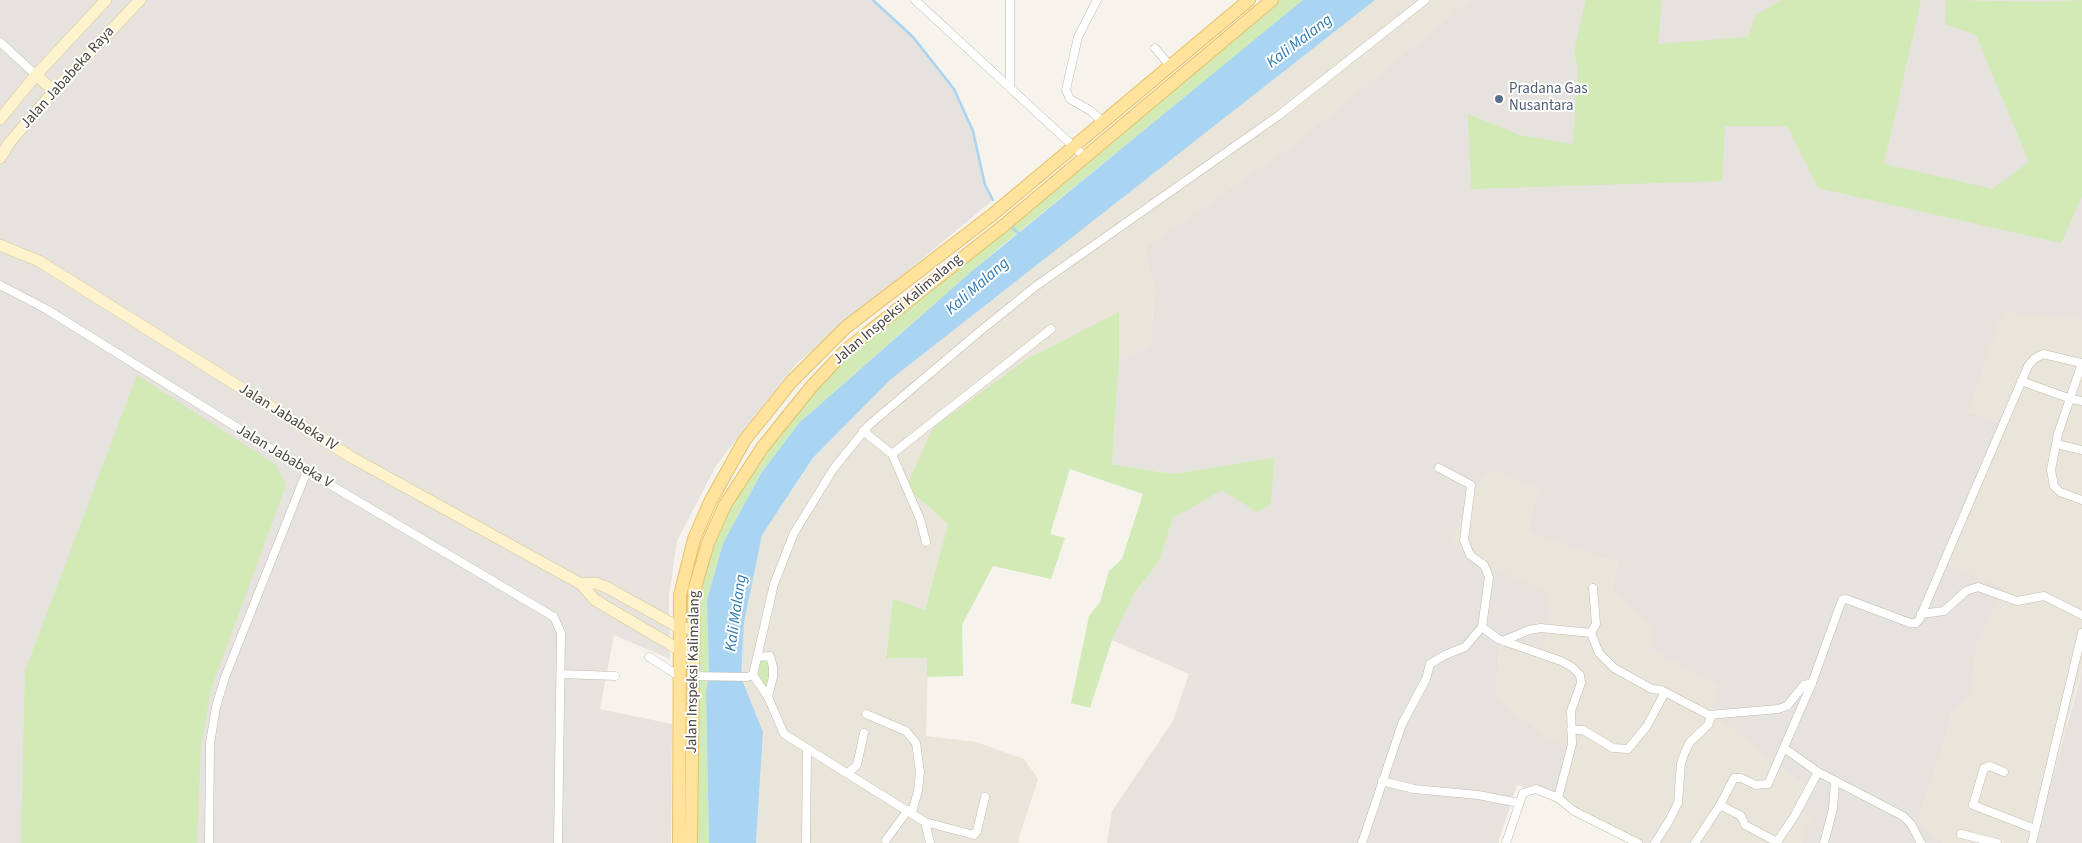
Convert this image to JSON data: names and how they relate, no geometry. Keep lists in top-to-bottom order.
{
  "streets": {
    "main road": ["Jalan Inspeksi Kalimalang"],
    "street": ["Jalan Jababeka Raya", "Jalan Jababeka IV", "Jalan Jababeka V"]
  },
  "crossings": [
    ["Jalan Inspeksi Kalimalang", "Jalan Jababeka IV"]
  ],
  "water": ["Kali Malang"],
  "places": ["Pradana Gas Nusantara"]
}
